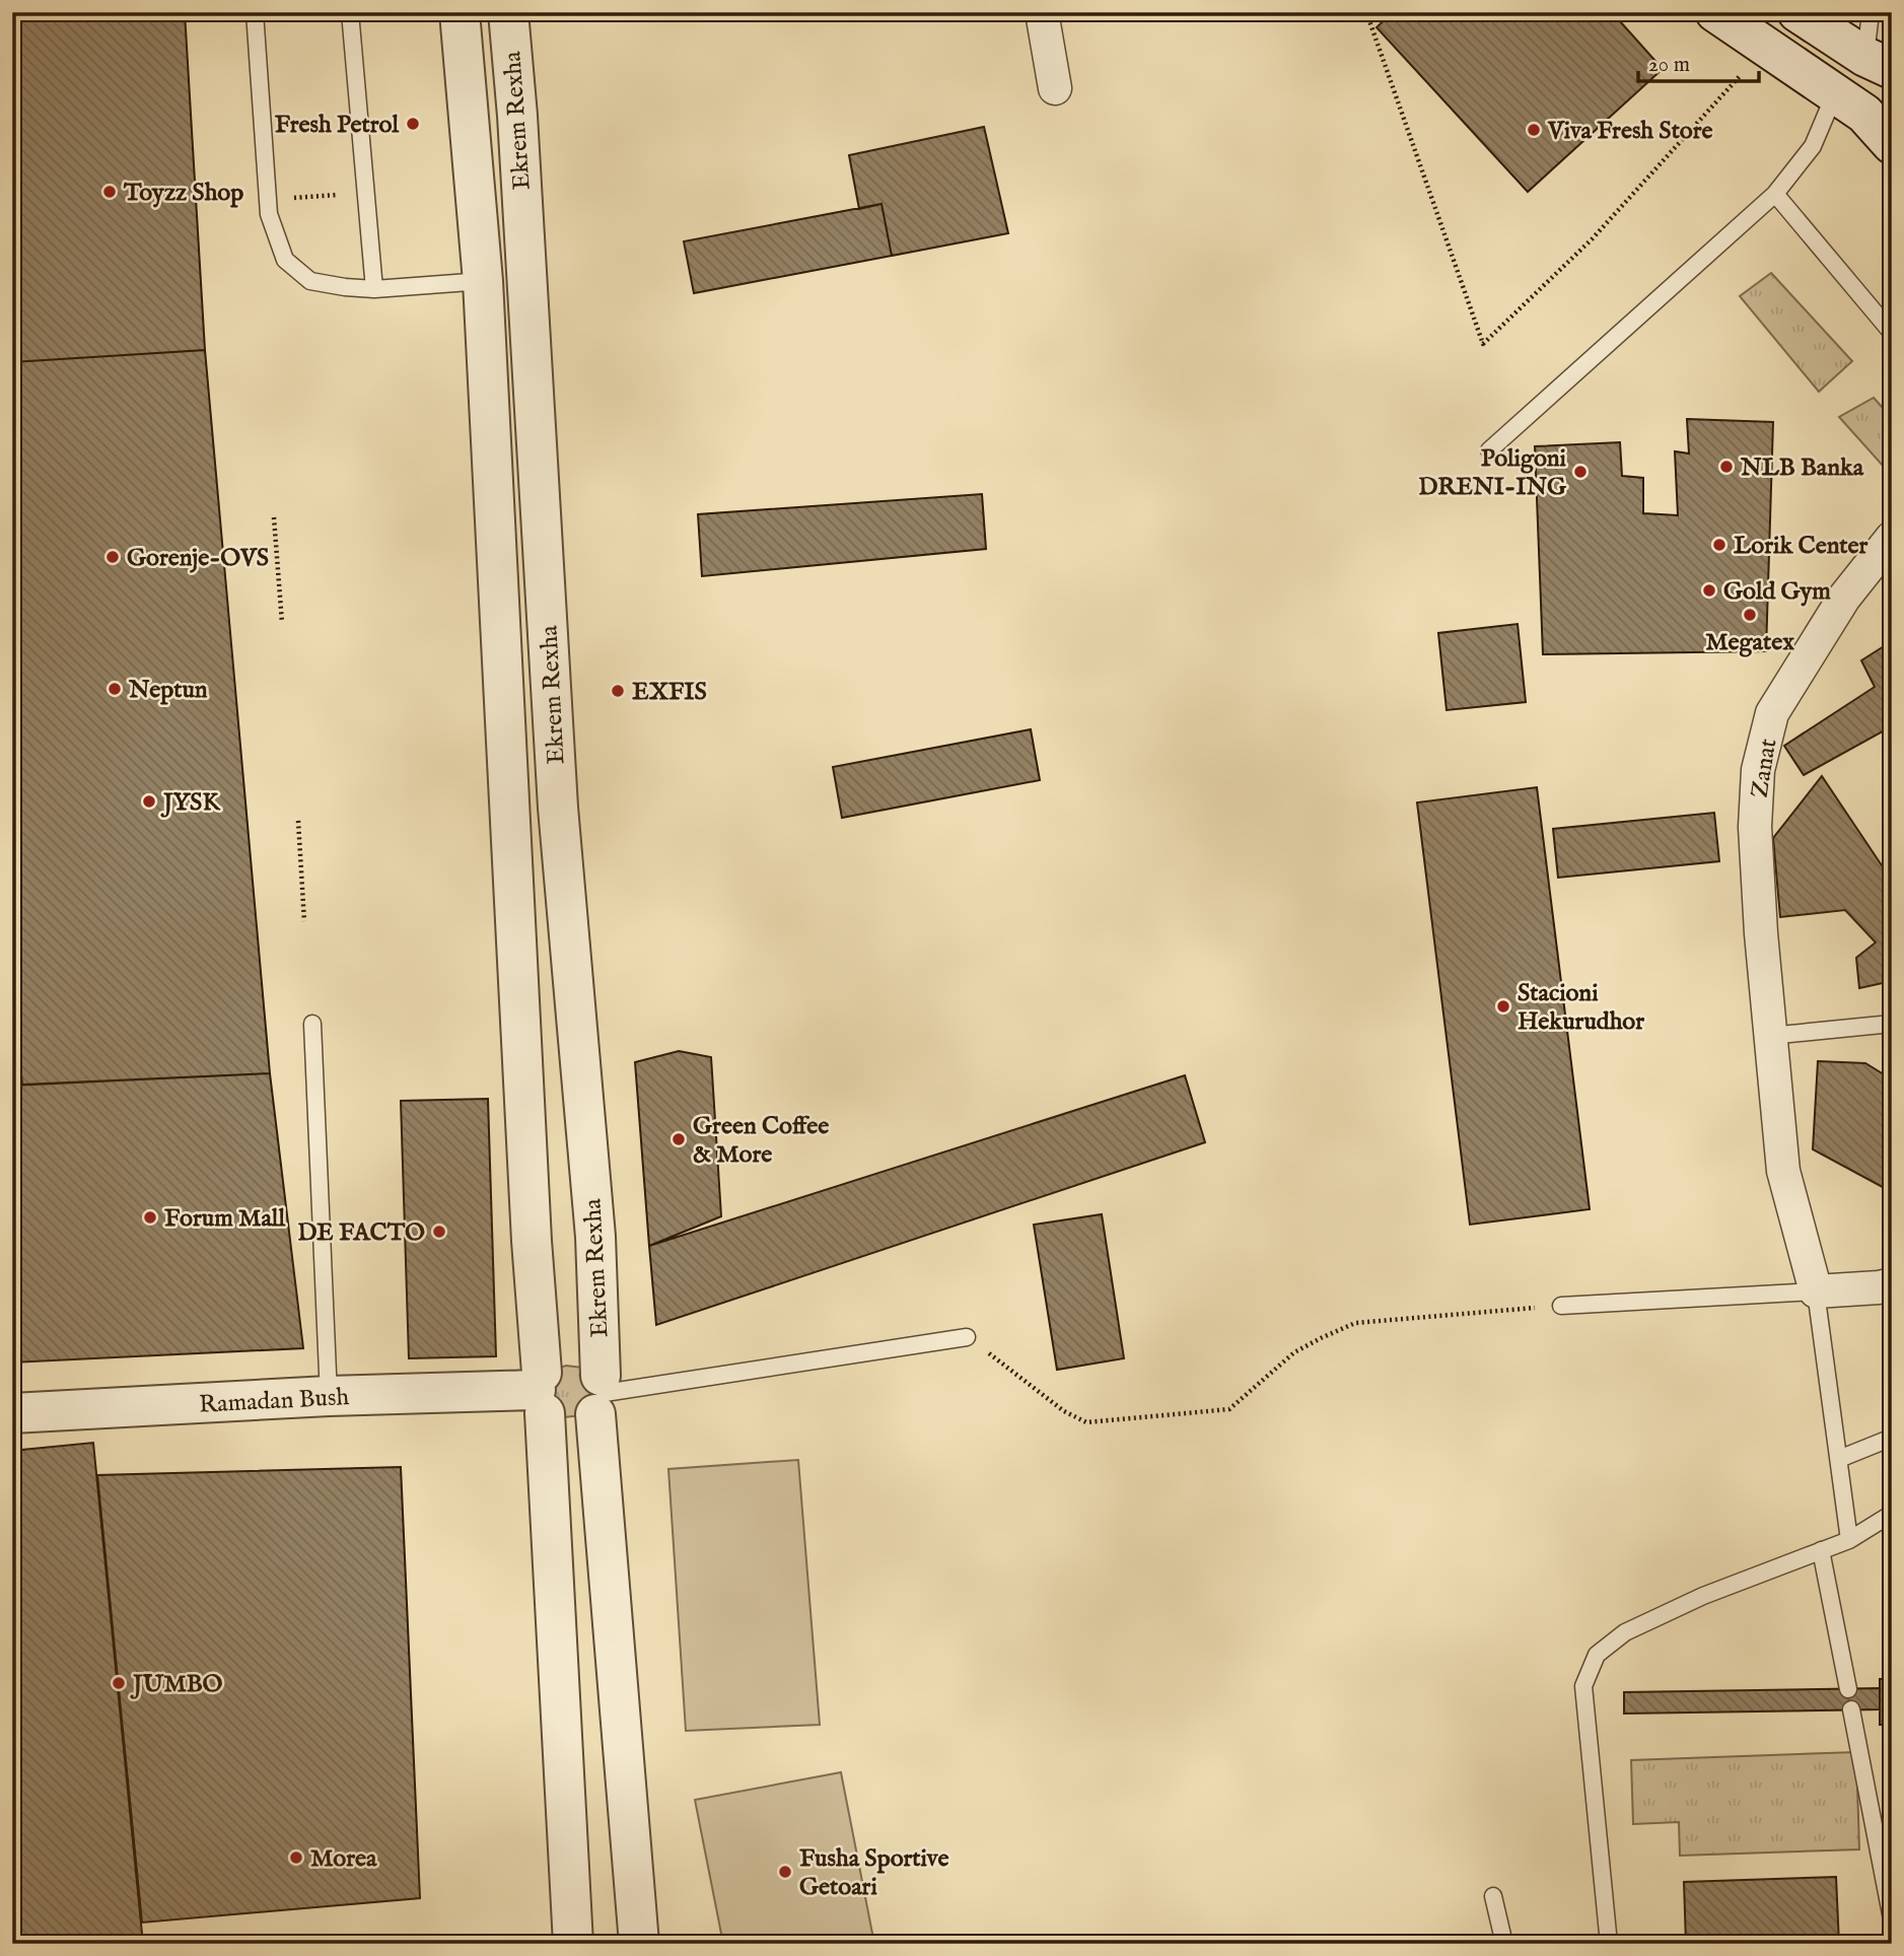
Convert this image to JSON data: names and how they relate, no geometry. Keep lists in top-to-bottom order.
{
  "streets": {
    "street": ["Ekrem Rexha", "Zanat", "Ramadan Bush"]
  },
  "crossings": [
    ["Ekrem Rexha", "Ramadan Bush"]
  ],
  "places": [
    "Fresh Petrol",
    "Viva Fresh Store",
    "Toyzz Shop",
    "NLB Banka",
    "Poligoni DRENI-ING",
    "Lorik Center",
    "Gorenje-OVS",
    "Gold Gym",
    "Megatex",
    "Neptun",
    "EXFIS",
    "JYSK",
    "Stacioni Hekurudhor",
    "Green Coffee & More",
    "Forum Mall",
    "DE FACTO",
    "JUMBO",
    "Morea",
    "Fusha Sportive Getoari"
  ],
  "scale_bar": "20 m"
}
